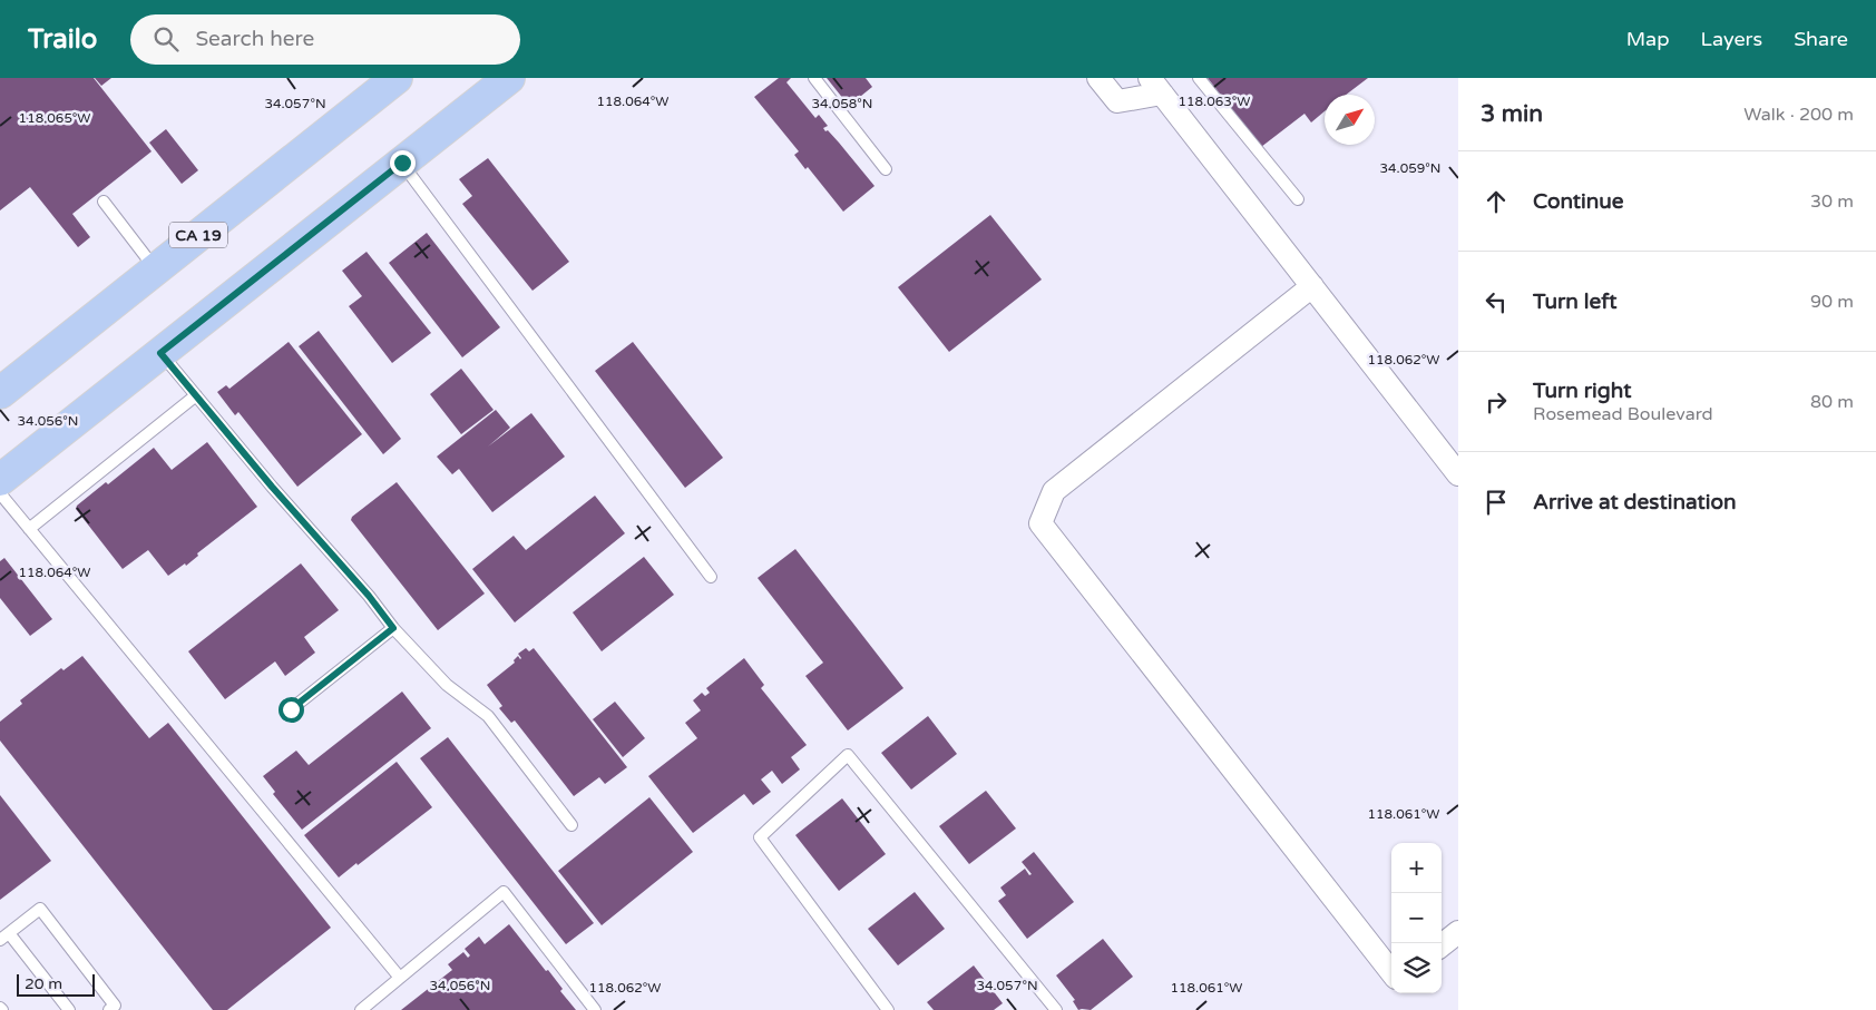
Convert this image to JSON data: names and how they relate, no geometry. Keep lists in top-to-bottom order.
{
  "streets": {
    "main road": ["CA 19"]
  },
  "scale_bar": "20 m",
  "north": "top right",
  "page": {
    "header": "Trailo",
    "search": "Search here",
    "nav": ["Map", "Layers", "Share"],
    "heading": ["3 min", "Walk · 200 m"],
    "list": [
      ["Continue", "30 m"],
      ["Turn left", "90 m"],
      ["Turn right", "Rosemead Boulevard", "80 m"],
      "Arrive at destination"
    ],
    "map_buttons": ["+", "−"],
    "scale": "20 m"
  },
  "coordinates": [
    "118.064°W",
    "118.063°W",
    "34.057°N",
    "34.058°N",
    "118.065°W",
    "34.059°N",
    "118.062°W",
    "34.056°N",
    "118.061°W"
  ]
}
